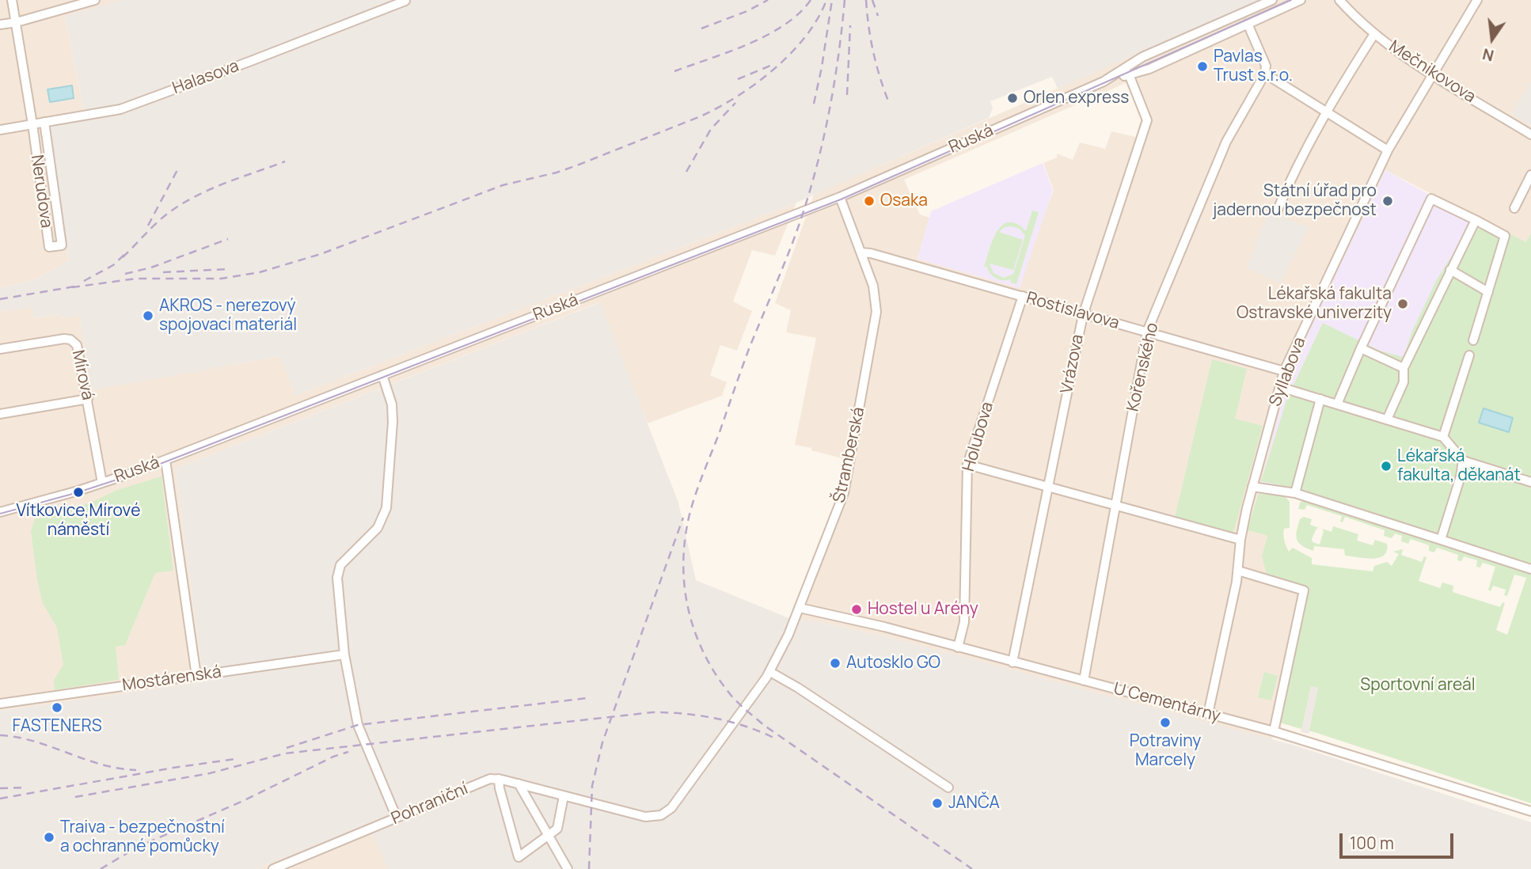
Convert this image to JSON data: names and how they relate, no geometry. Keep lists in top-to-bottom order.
{
  "streets": {
    "street": [
      "Mečnikovova",
      "Halasova",
      "Ruská",
      "Nerudova",
      "Rostislavova",
      "Vrázova",
      "Kořenského",
      "Syllabova",
      "Mírová",
      "Holubova",
      "Štramberská",
      "Mostárenská",
      "U Cementárny",
      "Pohraniční"
    ]
  },
  "crossings": [
    ["Mečnikovova", "Syllabova"],
    ["Halasova", "Nerudova"],
    ["Ruská", "Vrázova"],
    ["Ruská", "Mírová"],
    ["Ruská", "Štramberská"],
    ["Rostislavova", "Vrázova"],
    ["Rostislavova", "Kořenského"],
    ["Rostislavova", "Syllabova"],
    ["Rostislavova", "Holubova"],
    ["Rostislavova", "Štramberská"],
    ["Vrázova", "U Cementárny"],
    ["Kořenského", "U Cementárny"],
    ["Syllabova", "U Cementárny"],
    ["Holubova", "U Cementárny"],
    ["Štramberská", "U Cementárny"],
    ["Štramberská", "Pohraniční"]
  ],
  "parks": ["Sportovní areál"],
  "places": [
    "Pavlas Trust s.r.o.",
    "Orlen express",
    "Osaka",
    "Státní úřad pro jadernou bezpečnost",
    "Lékařská fakulta Ostravské univerzity",
    "AKROS - nerezový spojovací materiál",
    "Lékařská fakulta, děkanát",
    "Vítkovice,Mírové náměstí",
    "Hostel u Arény",
    "Autosklo GO",
    "FASTENERS",
    "Potraviny Marcely",
    "JANČA",
    "Traiva - bezpečnostní a ochranné pomůcky"
  ],
  "scale_bar": "100 m",
  "north": "bottom"
}
